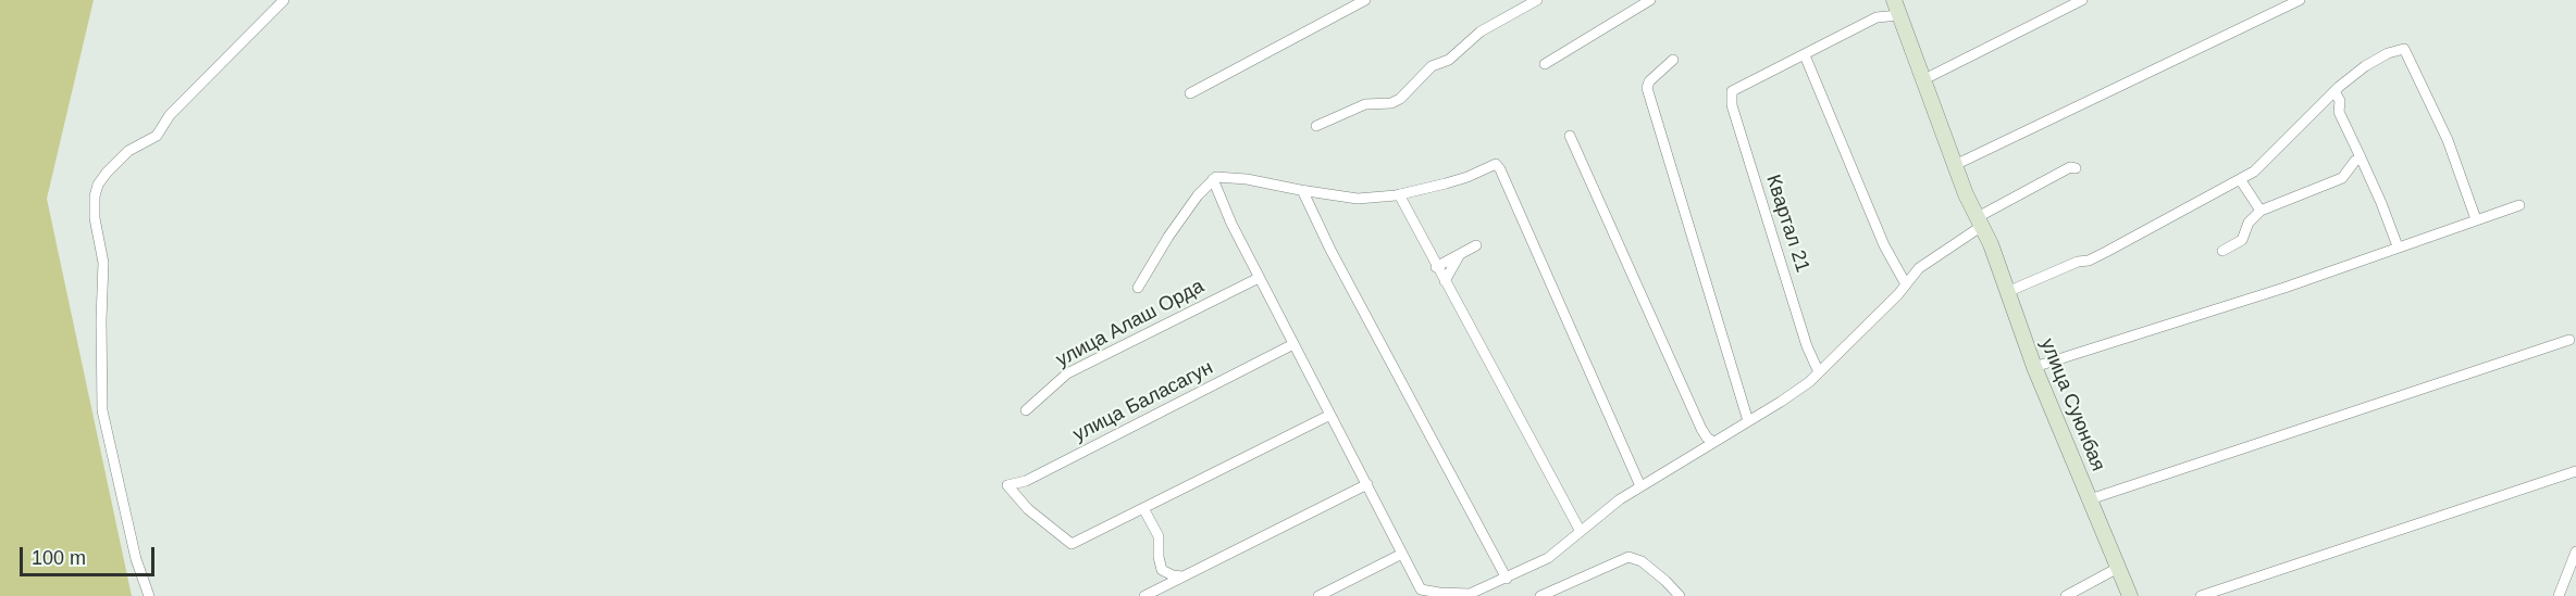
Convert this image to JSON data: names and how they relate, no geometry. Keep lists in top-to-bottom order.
{
  "streets": {
    "street": [
      "Квартал 21",
      "улица Алаш Орда",
      "улица Баласагун",
      "улица Суюнбая"
    ]
  },
  "scale_bar": "100 m"
}
